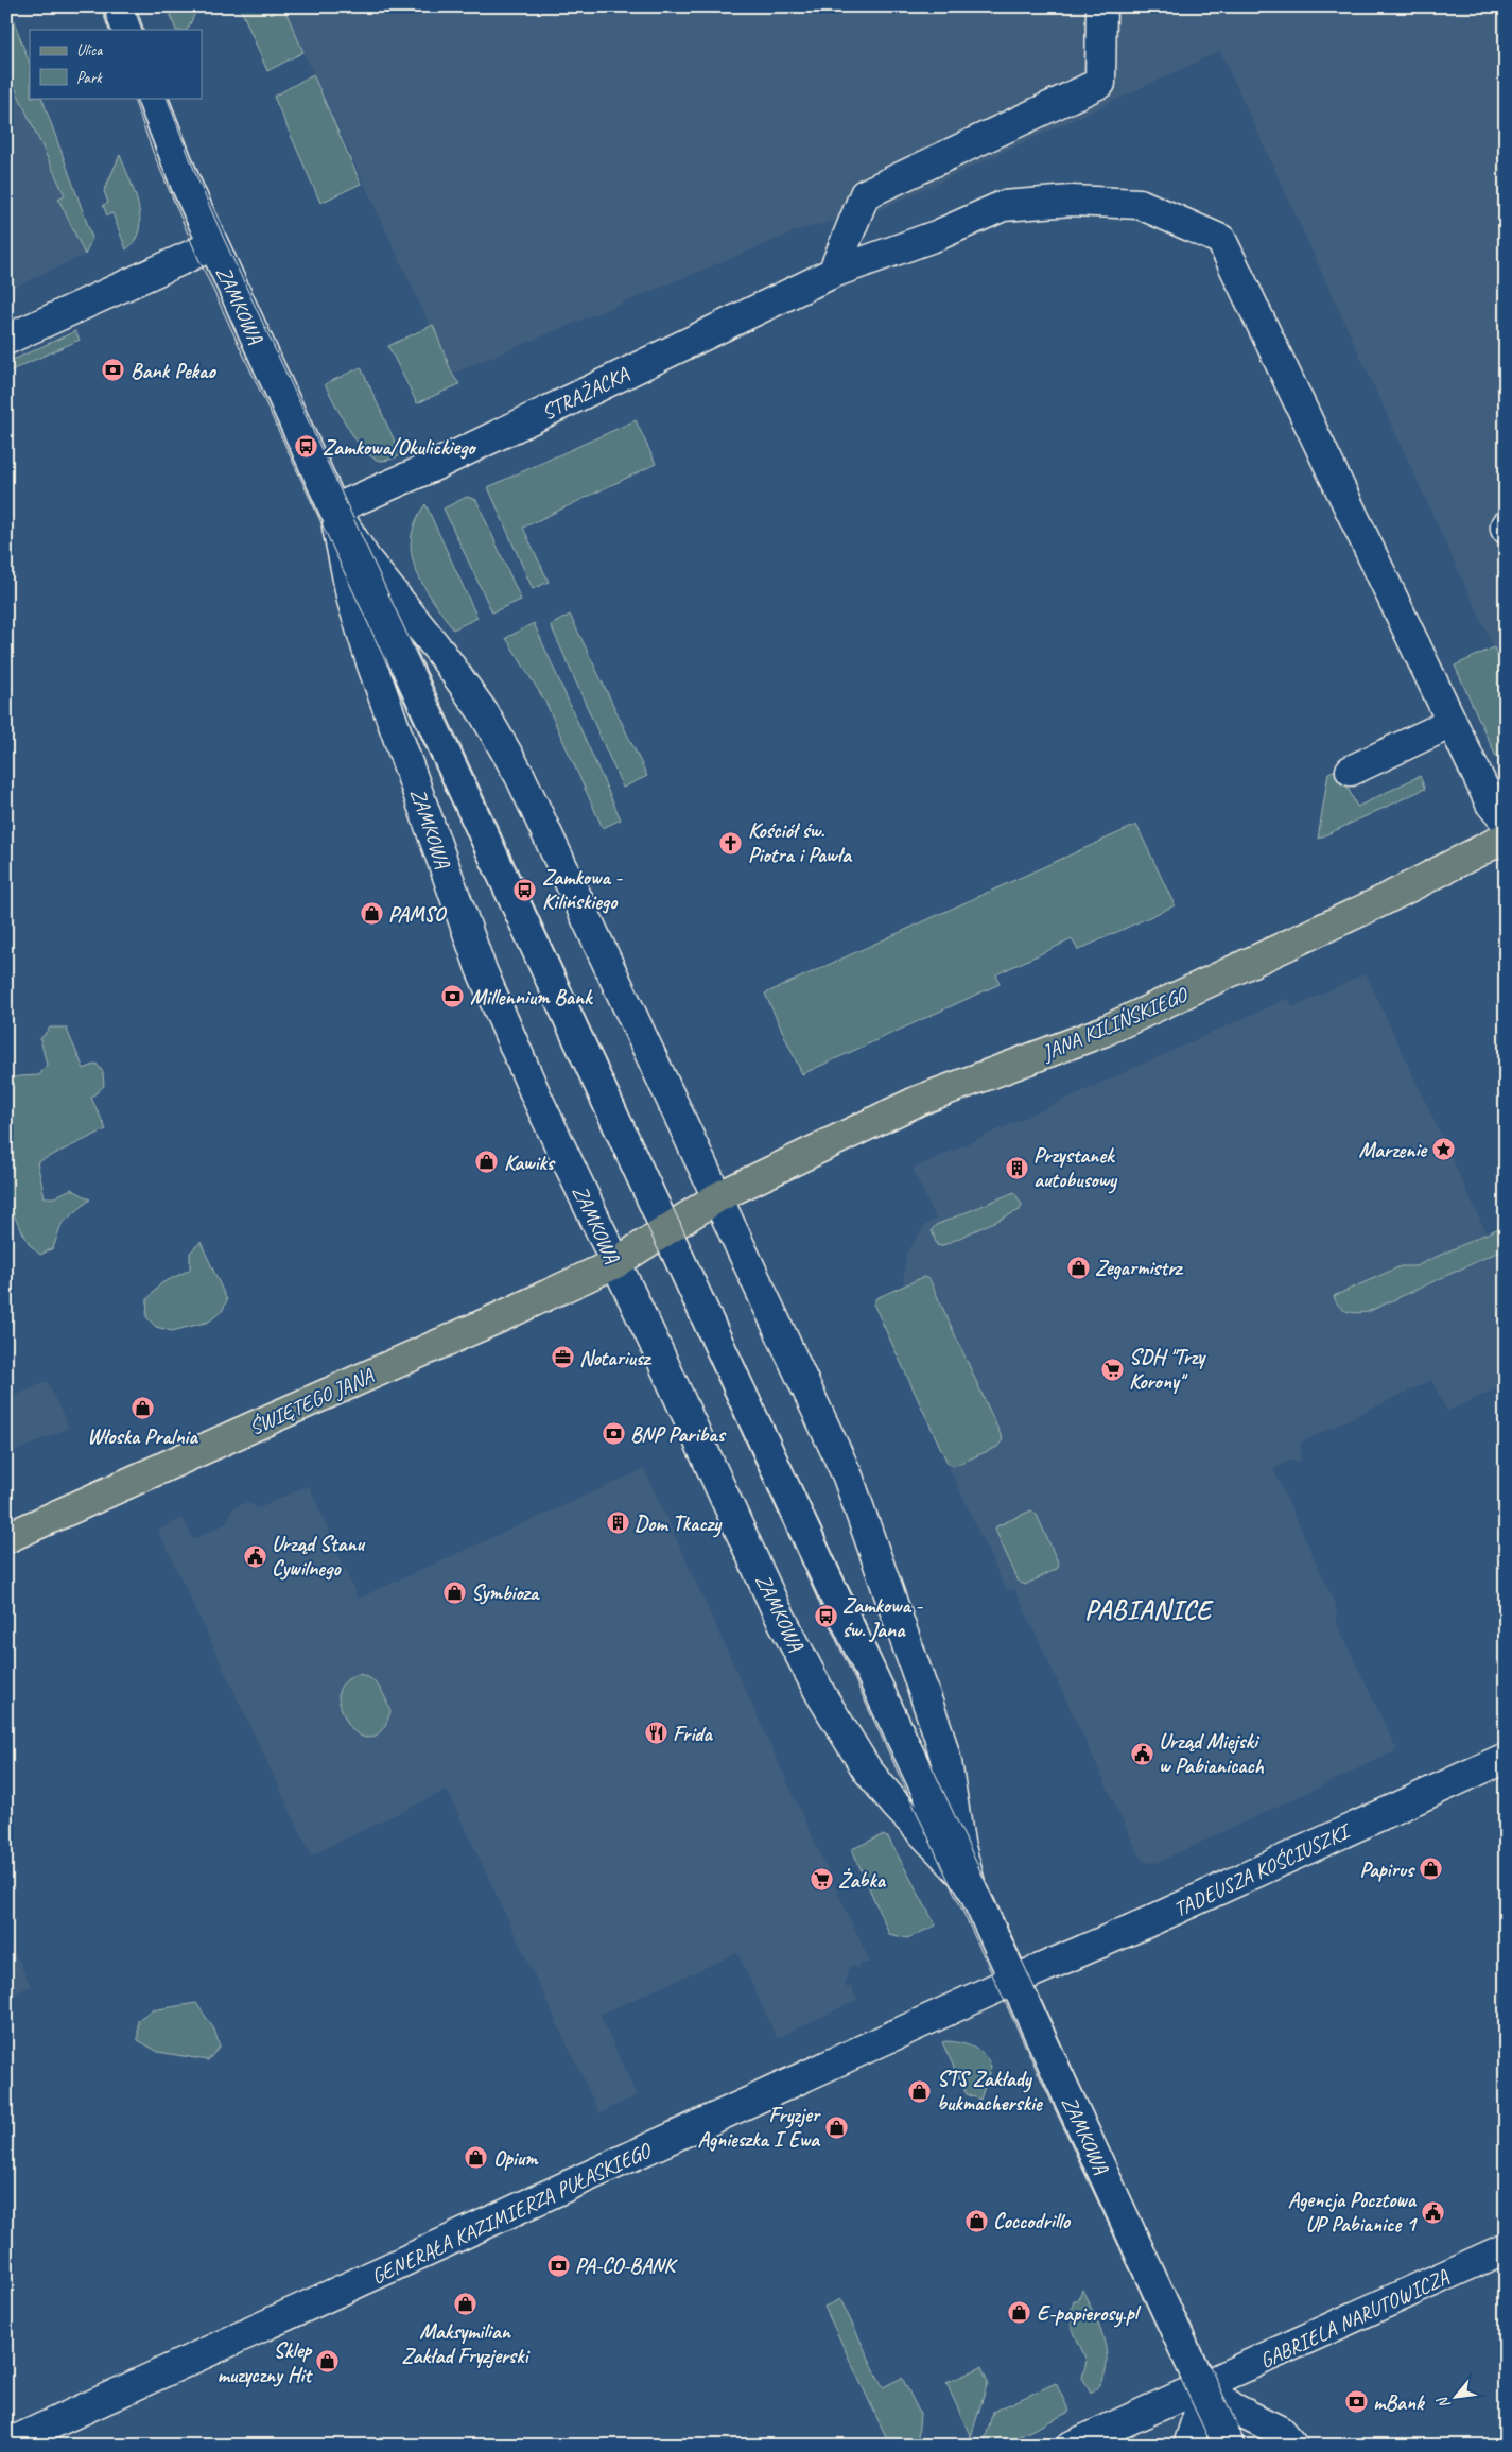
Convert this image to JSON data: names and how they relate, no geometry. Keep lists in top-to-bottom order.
{
  "streets": {
    "main road": ["JANA KILIŃSKIEGO", "ŚWIĘTEGO JANA"],
    "street": [
      "ZAMKOWA",
      "STRAŻACKA",
      "TADEUSZA KOŚCIUSZKI",
      "GENERAŁA KAZIMIERZA PUŁASKIEGO",
      "GABRIELA NARUTOWICZA"
    ]
  },
  "crossings": [
    ["ZAMKOWA", "STRAŻACKA"],
    ["ZAMKOWA", "JANA KILIŃSKIEGO"],
    ["ZAMKOWA", "ŚWIĘTEGO JANA"],
    ["ZAMKOWA", "TADEUSZA KOŚCIUSZKI"],
    ["ZAMKOWA", "GENERAŁA KAZIMIERZA PUŁASKIEGO"],
    ["ZAMKOWA", "GABRIELA NARUTOWICZA"],
    ["JANA KILIŃSKIEGO", "ŚWIĘTEGO JANA"],
    ["TADEUSZA KOŚCIUSZKI", "GENERAŁA KAZIMIERZA PUŁASKIEGO"]
  ],
  "districts": ["PABIANICE"],
  "places": {
    "bank": [
      "Bank Pekao",
      "Millennium Bank",
      "BNP Paribas",
      "PA-CO-BANK",
      "mBank"
    ],
    "bus stop": ["Zamkowa/Okulickiego", "Zamkowa - Kilińskiego", "Zamkowa - św. Jana"],
    "church": ["Kościół św. Piotra i Pawła"],
    "shop": [
      "PAMSO",
      "Kawiks",
      "Zegarmistrz",
      "Włoska Pralnia",
      "Symbioza",
      "Papirus",
      "STS Zakłady bukmacherskie",
      "Fryzjer Agnieszka I Ewa",
      "Opium",
      "Coccodrillo",
      "Maksymilian Zakład Fryzjerski",
      "E-papierosy.pl",
      "Sklep muzyczny Hit"
    ],
    "place": ["Marzenie"],
    "building": ["Przystanek autobusowy", "Dom Tkaczy"],
    "office": ["Notariusz"],
    "supermarket": ["SDH \"Trzy Korony\"", "Żabka"],
    "public building": ["Urząd Stanu Cywilnego", "Urząd Miejski w Pabianicach", "Agencja Pocztowa UP Pabianice 1"],
    "restaurant": ["Frida"]
  },
  "legend": ["Ulica", "Park"],
  "north": "bottom left"
}
